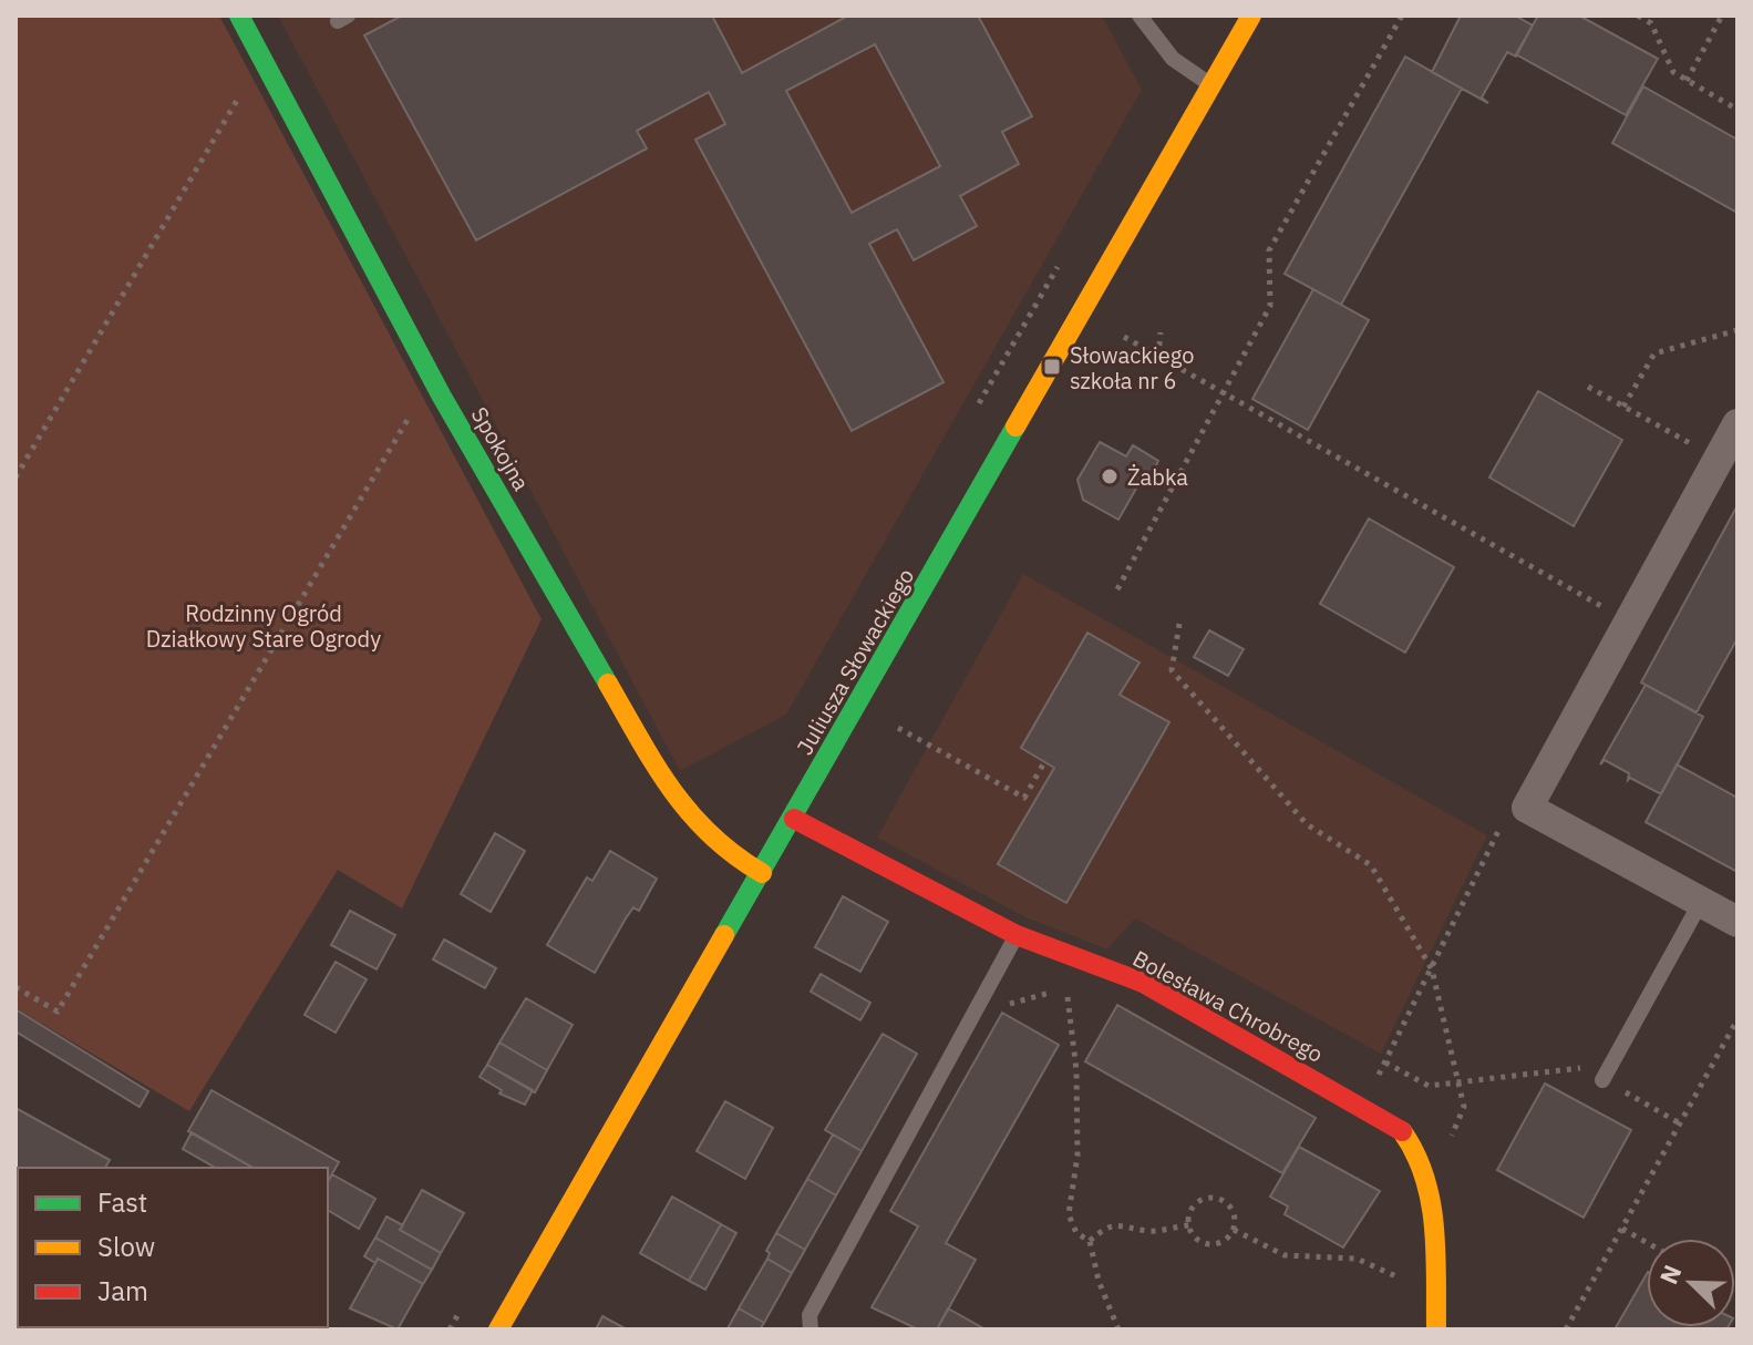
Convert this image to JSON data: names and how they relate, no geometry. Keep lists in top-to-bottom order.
{
  "streets": {
    "street": ["Spokojna", "Juliusza Słowackiego", "Bolesława Chrobrego"]
  },
  "crossings": [
    ["Spokojna", "Juliusza Słowackiego"],
    ["Juliusza Słowackiego", "Bolesława Chrobrego"]
  ],
  "parks": ["Rodzinny Ogród Działkowy Stare Ogrody"],
  "places": {
    "transit": ["Słowackiego szkoła nr 6"],
    "other": ["Żabka"]
  },
  "legend": ["Fast", "Slow", "Jam"],
  "north": "top left"
}
